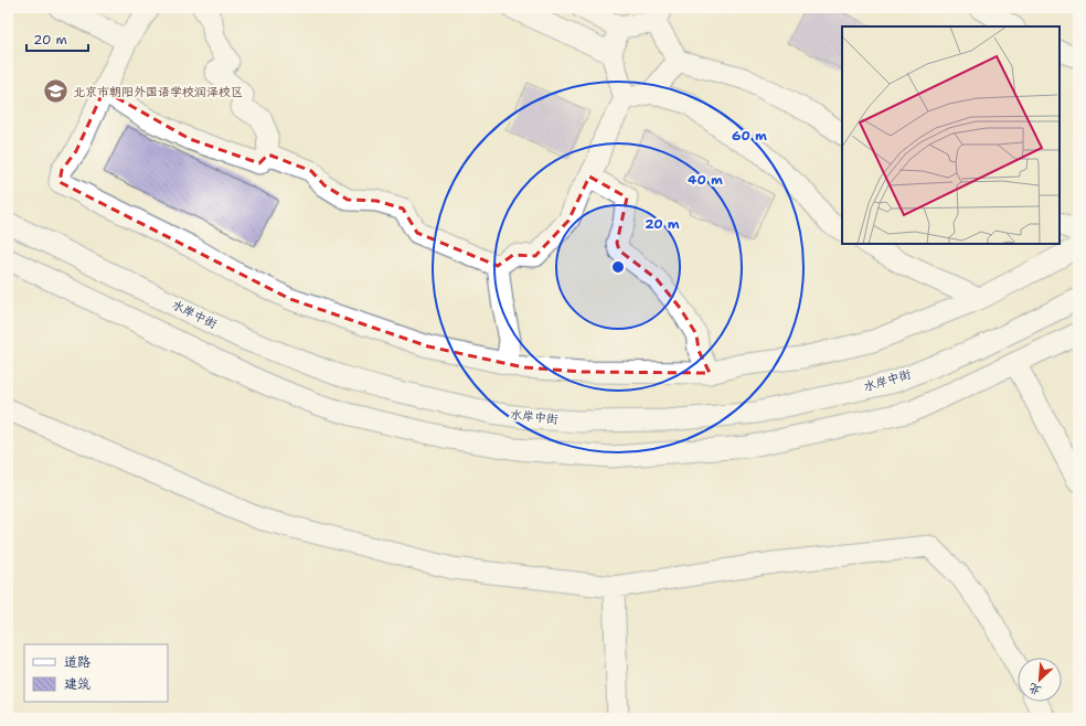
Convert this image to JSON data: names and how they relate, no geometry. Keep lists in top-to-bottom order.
{
  "streets": {
    "street": ["水岸中街"]
  },
  "places": {
    "school or university": ["北京市朝阳外国语学校润泽校区"]
  },
  "legend": ["道路", "建筑"],
  "scale_bar": "20 m",
  "north": "bottom left",
  "rings": ["60 m", "40 m", "20 m"]
}
